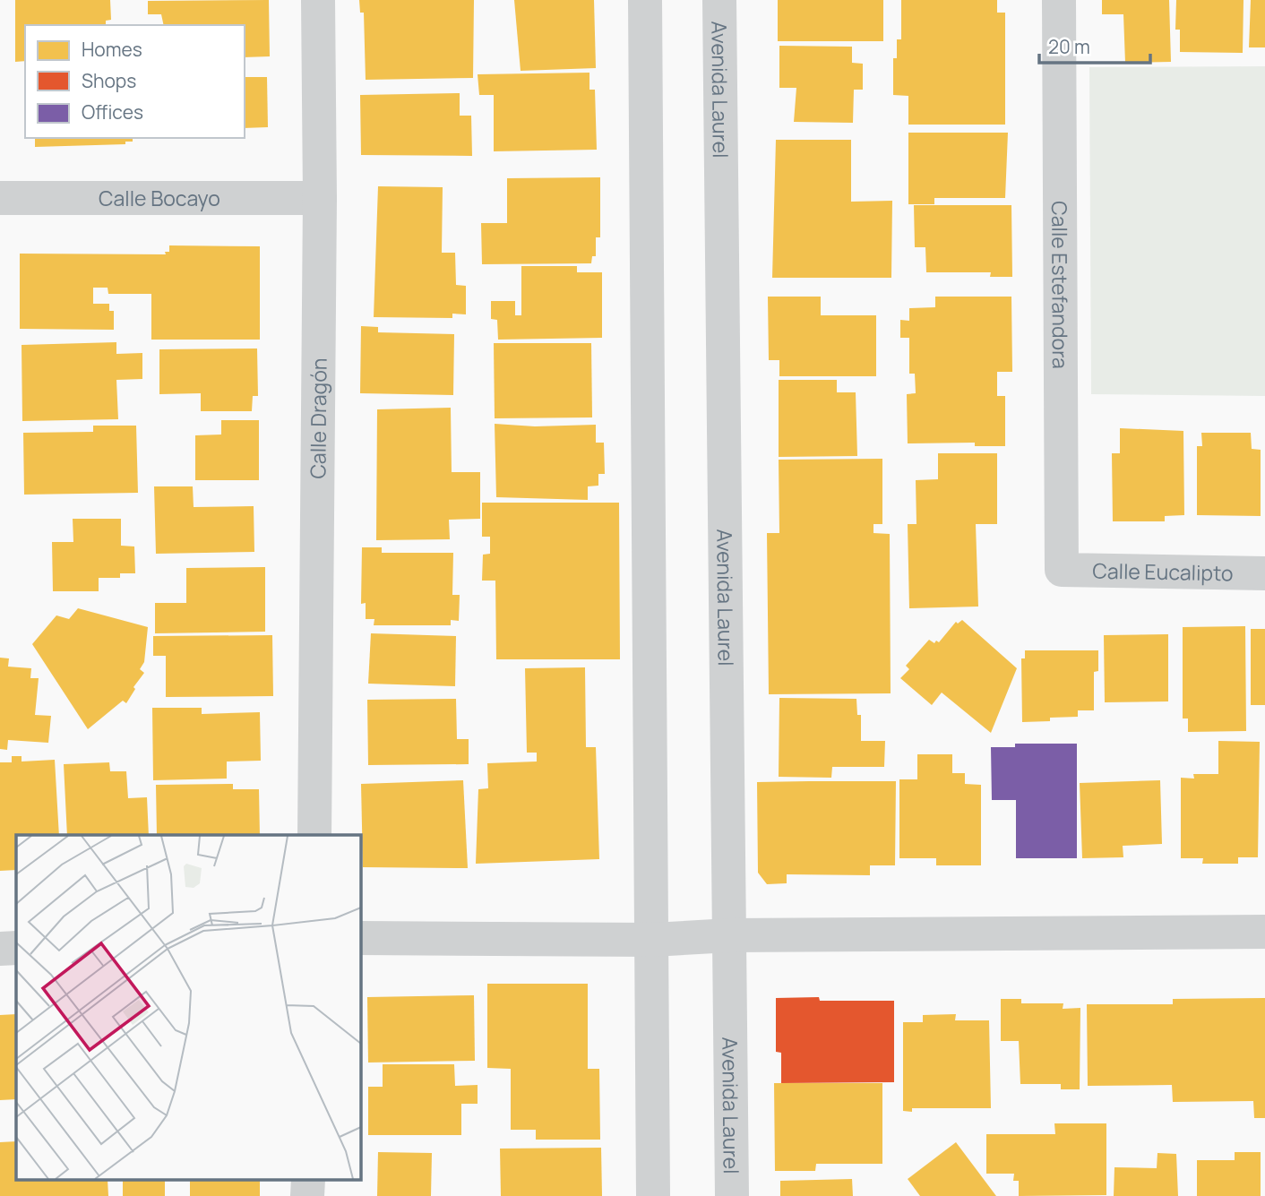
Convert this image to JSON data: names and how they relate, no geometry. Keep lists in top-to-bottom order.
{
  "streets": {
    "street": [
      "Avenida Laurel",
      "Calle Bocayo",
      "Calle Estefandora",
      "Calle Dragón",
      "Calle Eucalipto"
    ]
  },
  "crossings": [
    ["Calle Bocayo", "Calle Dragón"],
    ["Calle Estefandora", "Calle Eucalipto"]
  ],
  "legend": ["Homes", "Shops", "Offices"],
  "scale_bar": "20 m"
}
